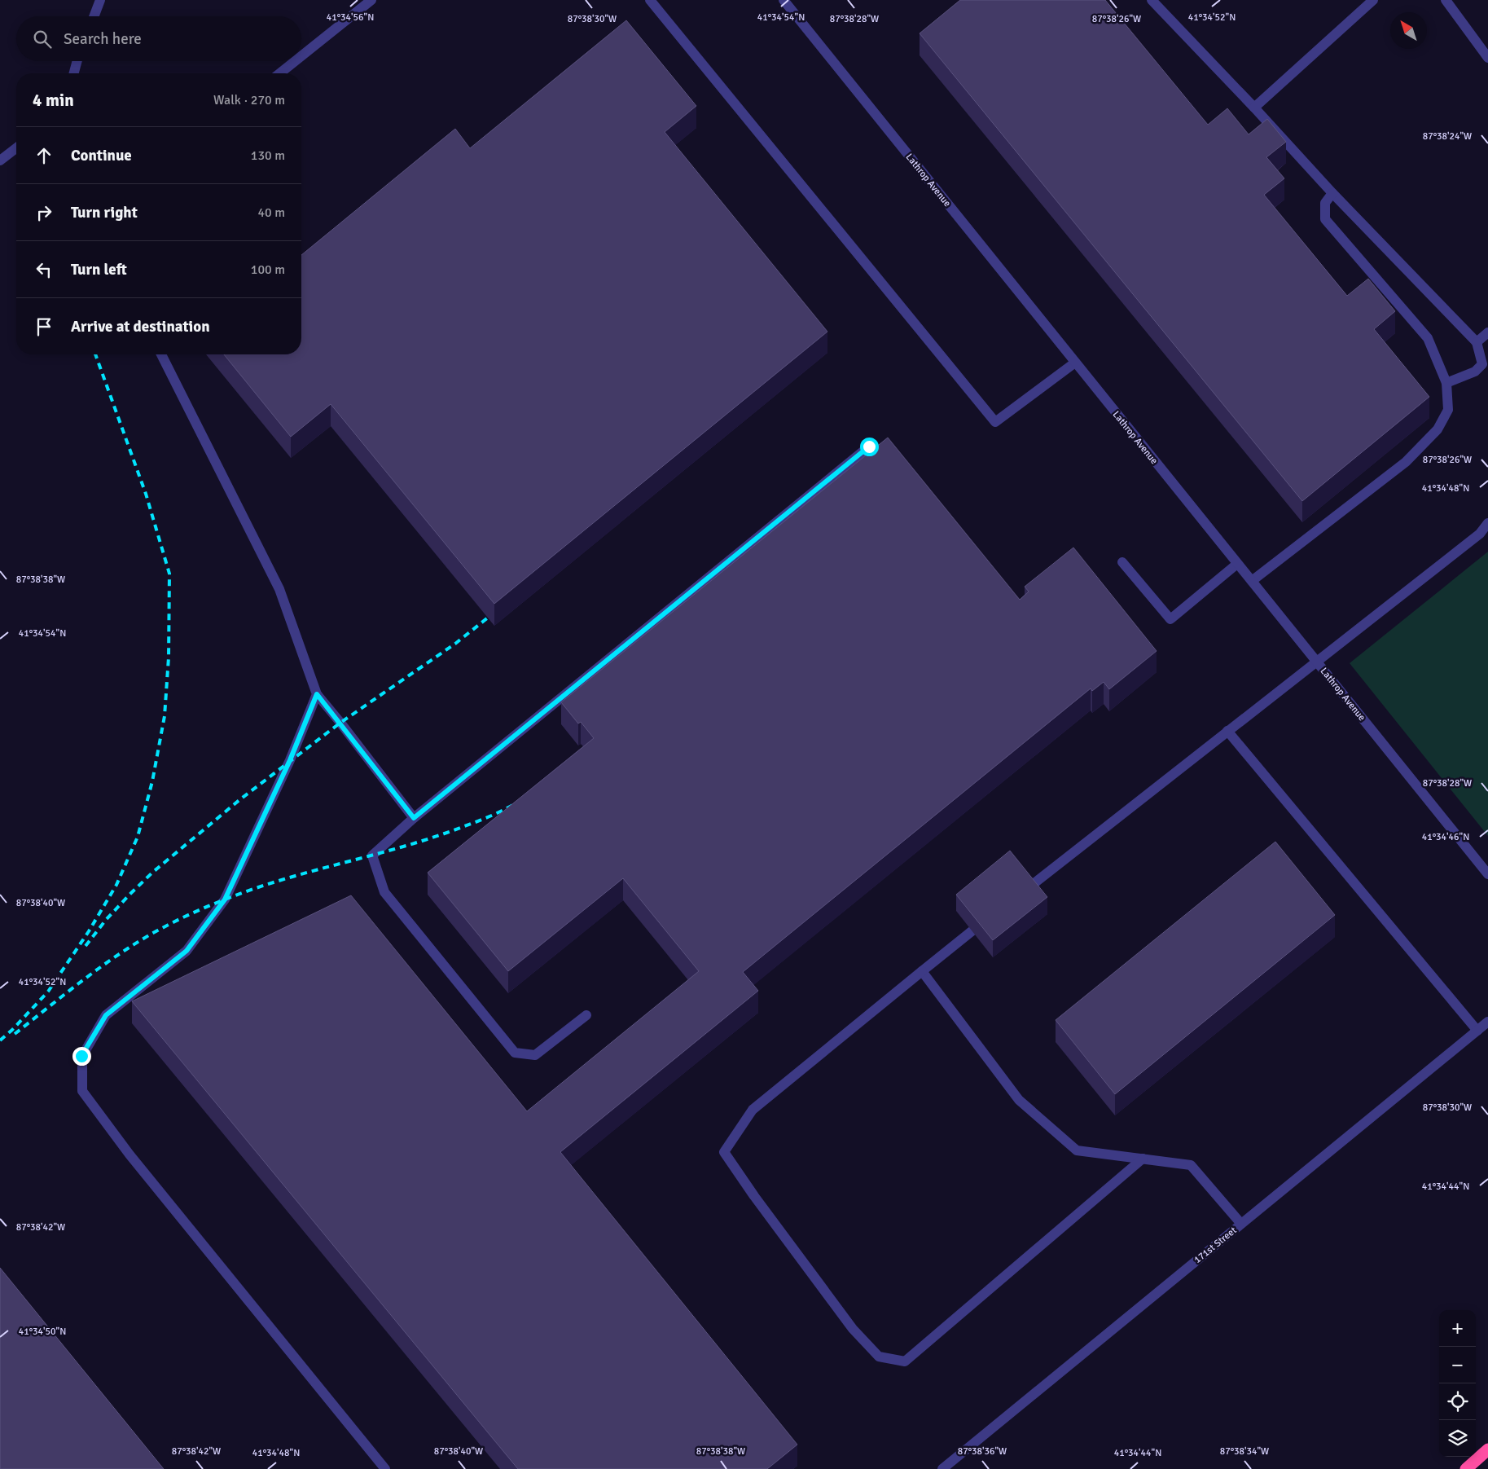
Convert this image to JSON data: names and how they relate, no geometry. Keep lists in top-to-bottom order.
{
  "streets": {
    "street": ["Lathrop Avenue", "171st Street"]
  },
  "north": "top left",
  "page": {
    "search": "Search here",
    "heading": ["4 min", "Walk · 270 m"],
    "list": [
      ["Continue", "130 m"],
      ["Turn right", "40 m"],
      ["Turn left", "100 m"],
      "Arrive at destination"
    ],
    "map_buttons": ["+", "−"]
  },
  "coordinates": [
    "41°34'56\"N",
    "41°34'54\"N",
    "41°34'52\"N",
    "87°38'30\"W",
    "87°38'26\"W",
    "87°38'28\"W",
    "87°38'24\"W",
    "41°34'48\"N",
    "87°38'38\"W",
    "41°34'46\"N",
    "87°38'40\"W",
    "41°34'44\"N",
    "87°38'42\"W",
    "41°34'50\"N",
    "87°38'36\"W",
    "87°38'34\"W"
  ]
}
